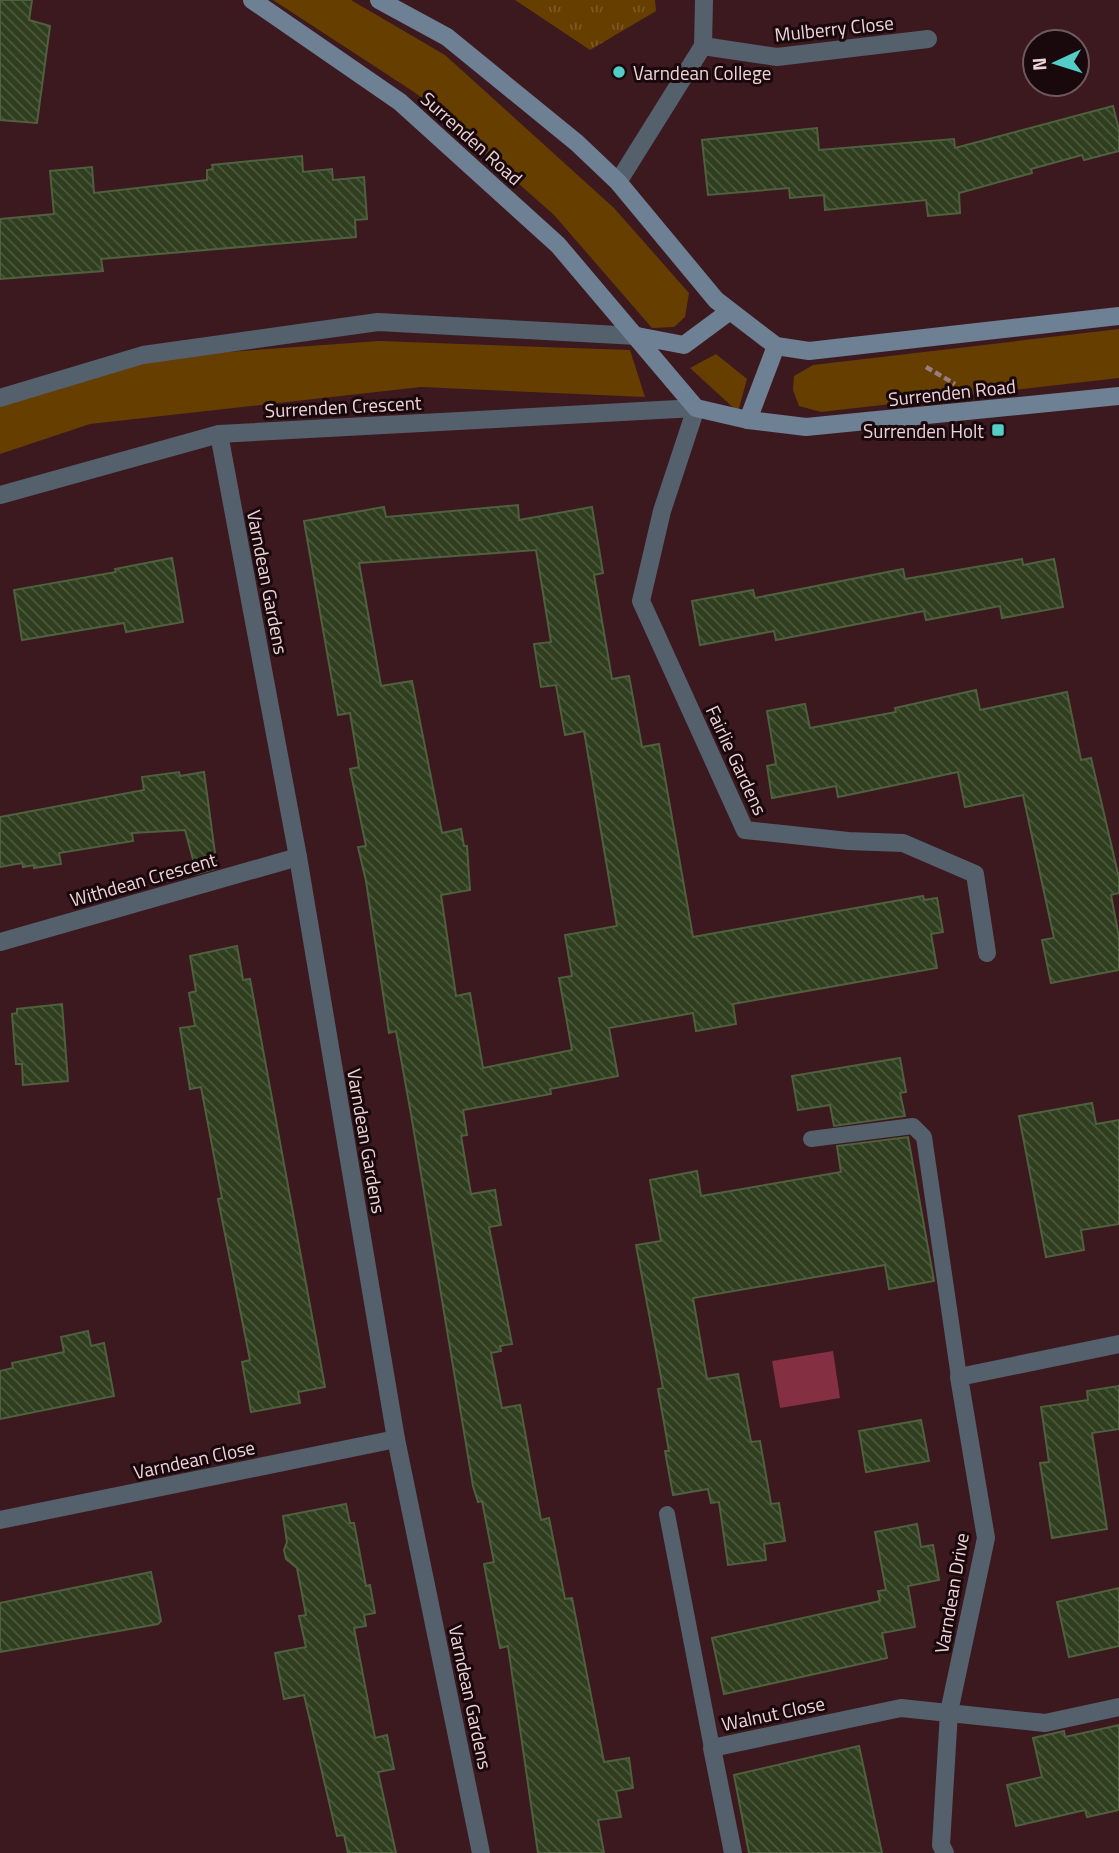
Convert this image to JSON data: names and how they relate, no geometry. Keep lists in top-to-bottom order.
{
  "streets": {
    "street": [
      "Mulberry Close",
      "Surrenden Road",
      "Surrenden Crescent",
      "Varndean Gardens",
      "Fairlie Gardens",
      "Withdean Crescent",
      "Varndean Close",
      "Varndean Drive",
      "Walnut Close"
    ]
  },
  "crossings": [
    ["Surrenden Road", "Surrenden Crescent"],
    ["Surrenden Road", "Fairlie Gardens"],
    ["Surrenden Crescent", "Varndean Gardens"],
    ["Surrenden Crescent", "Fairlie Gardens"],
    ["Varndean Gardens", "Withdean Crescent"],
    ["Varndean Gardens", "Varndean Close"],
    ["Varndean Drive", "Walnut Close"]
  ],
  "places": {
    "other": ["Varndean College"],
    "transit": ["Surrenden Holt"]
  },
  "north": "left"
}
